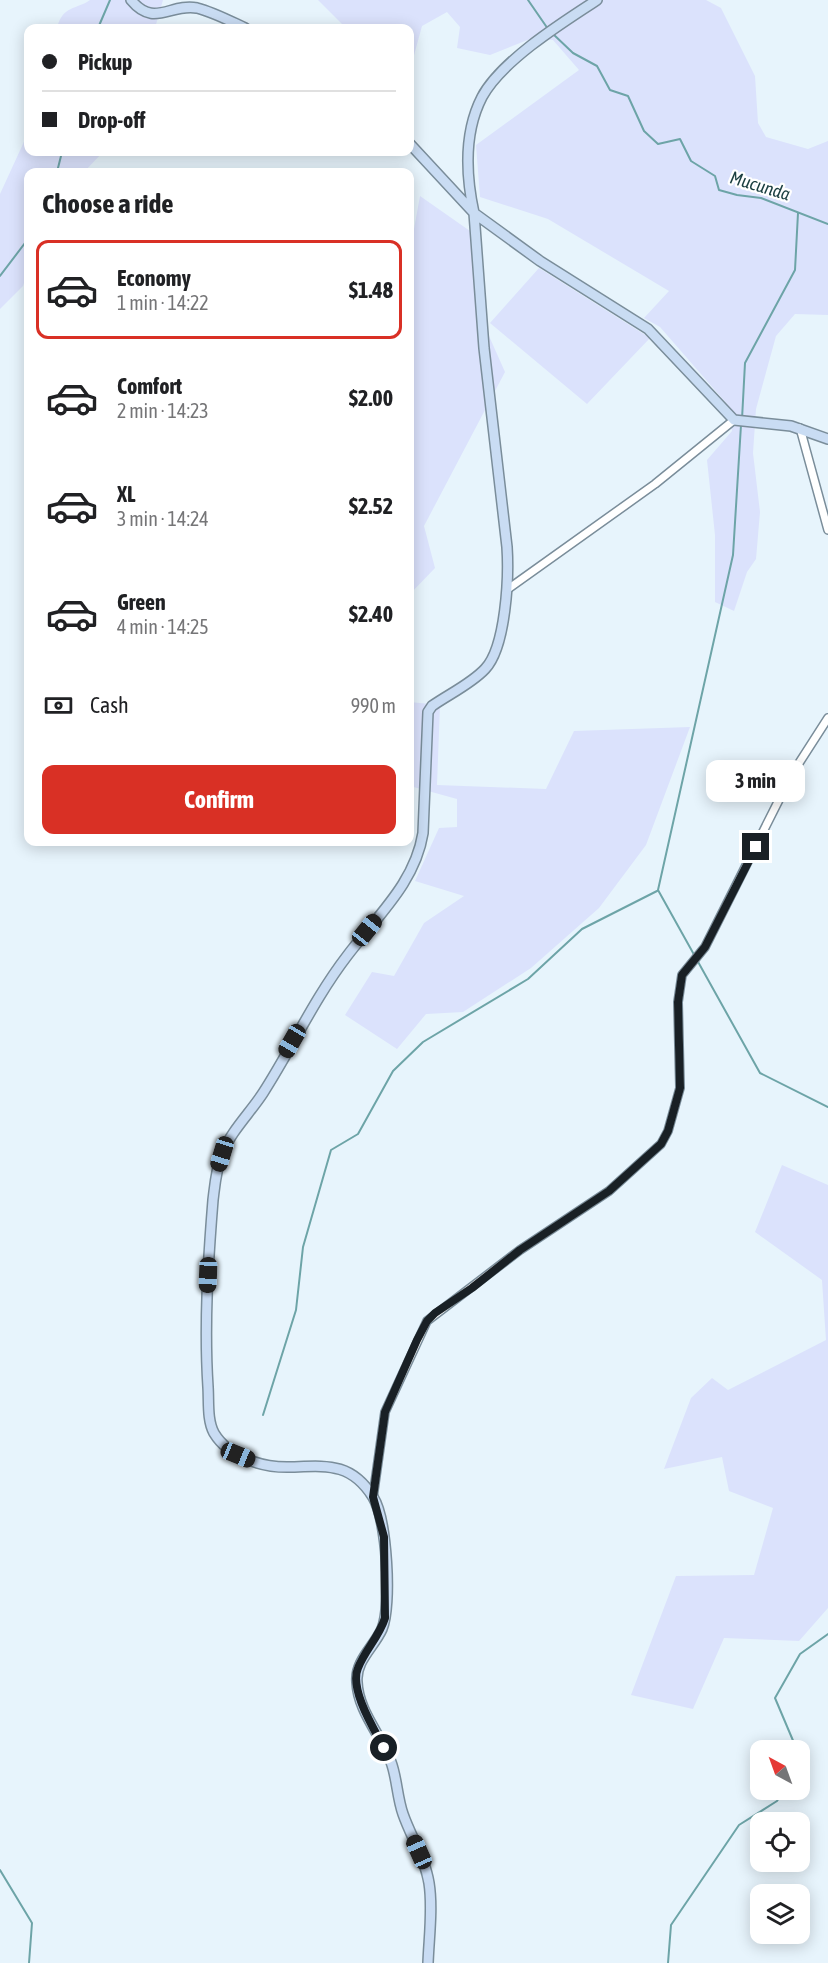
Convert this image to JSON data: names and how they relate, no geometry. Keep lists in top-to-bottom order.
{
  "water": ["Mucunda"],
  "north": "top left",
  "page": {
    "banner": ["Pickup", "Drop-off"],
    "heading": "Choose a ride",
    "list": [
      {
        "name": "Economy",
        "note": "1 min · 14:22",
        "value": "$1.48"
      },
      {
        "name": "Comfort",
        "note": "2 min · 14:23",
        "value": "$2.00"
      },
      {
        "name": "XL",
        "note": "3 min · 14:24",
        "value": "$2.52"
      },
      {
        "name": "Green",
        "note": "4 min · 14:25",
        "value": "$2.40"
      }
    ],
    "pay": ["Cash", "990 m"],
    "buttons": "Confirm",
    "bubble": "3 min"
  }
}
